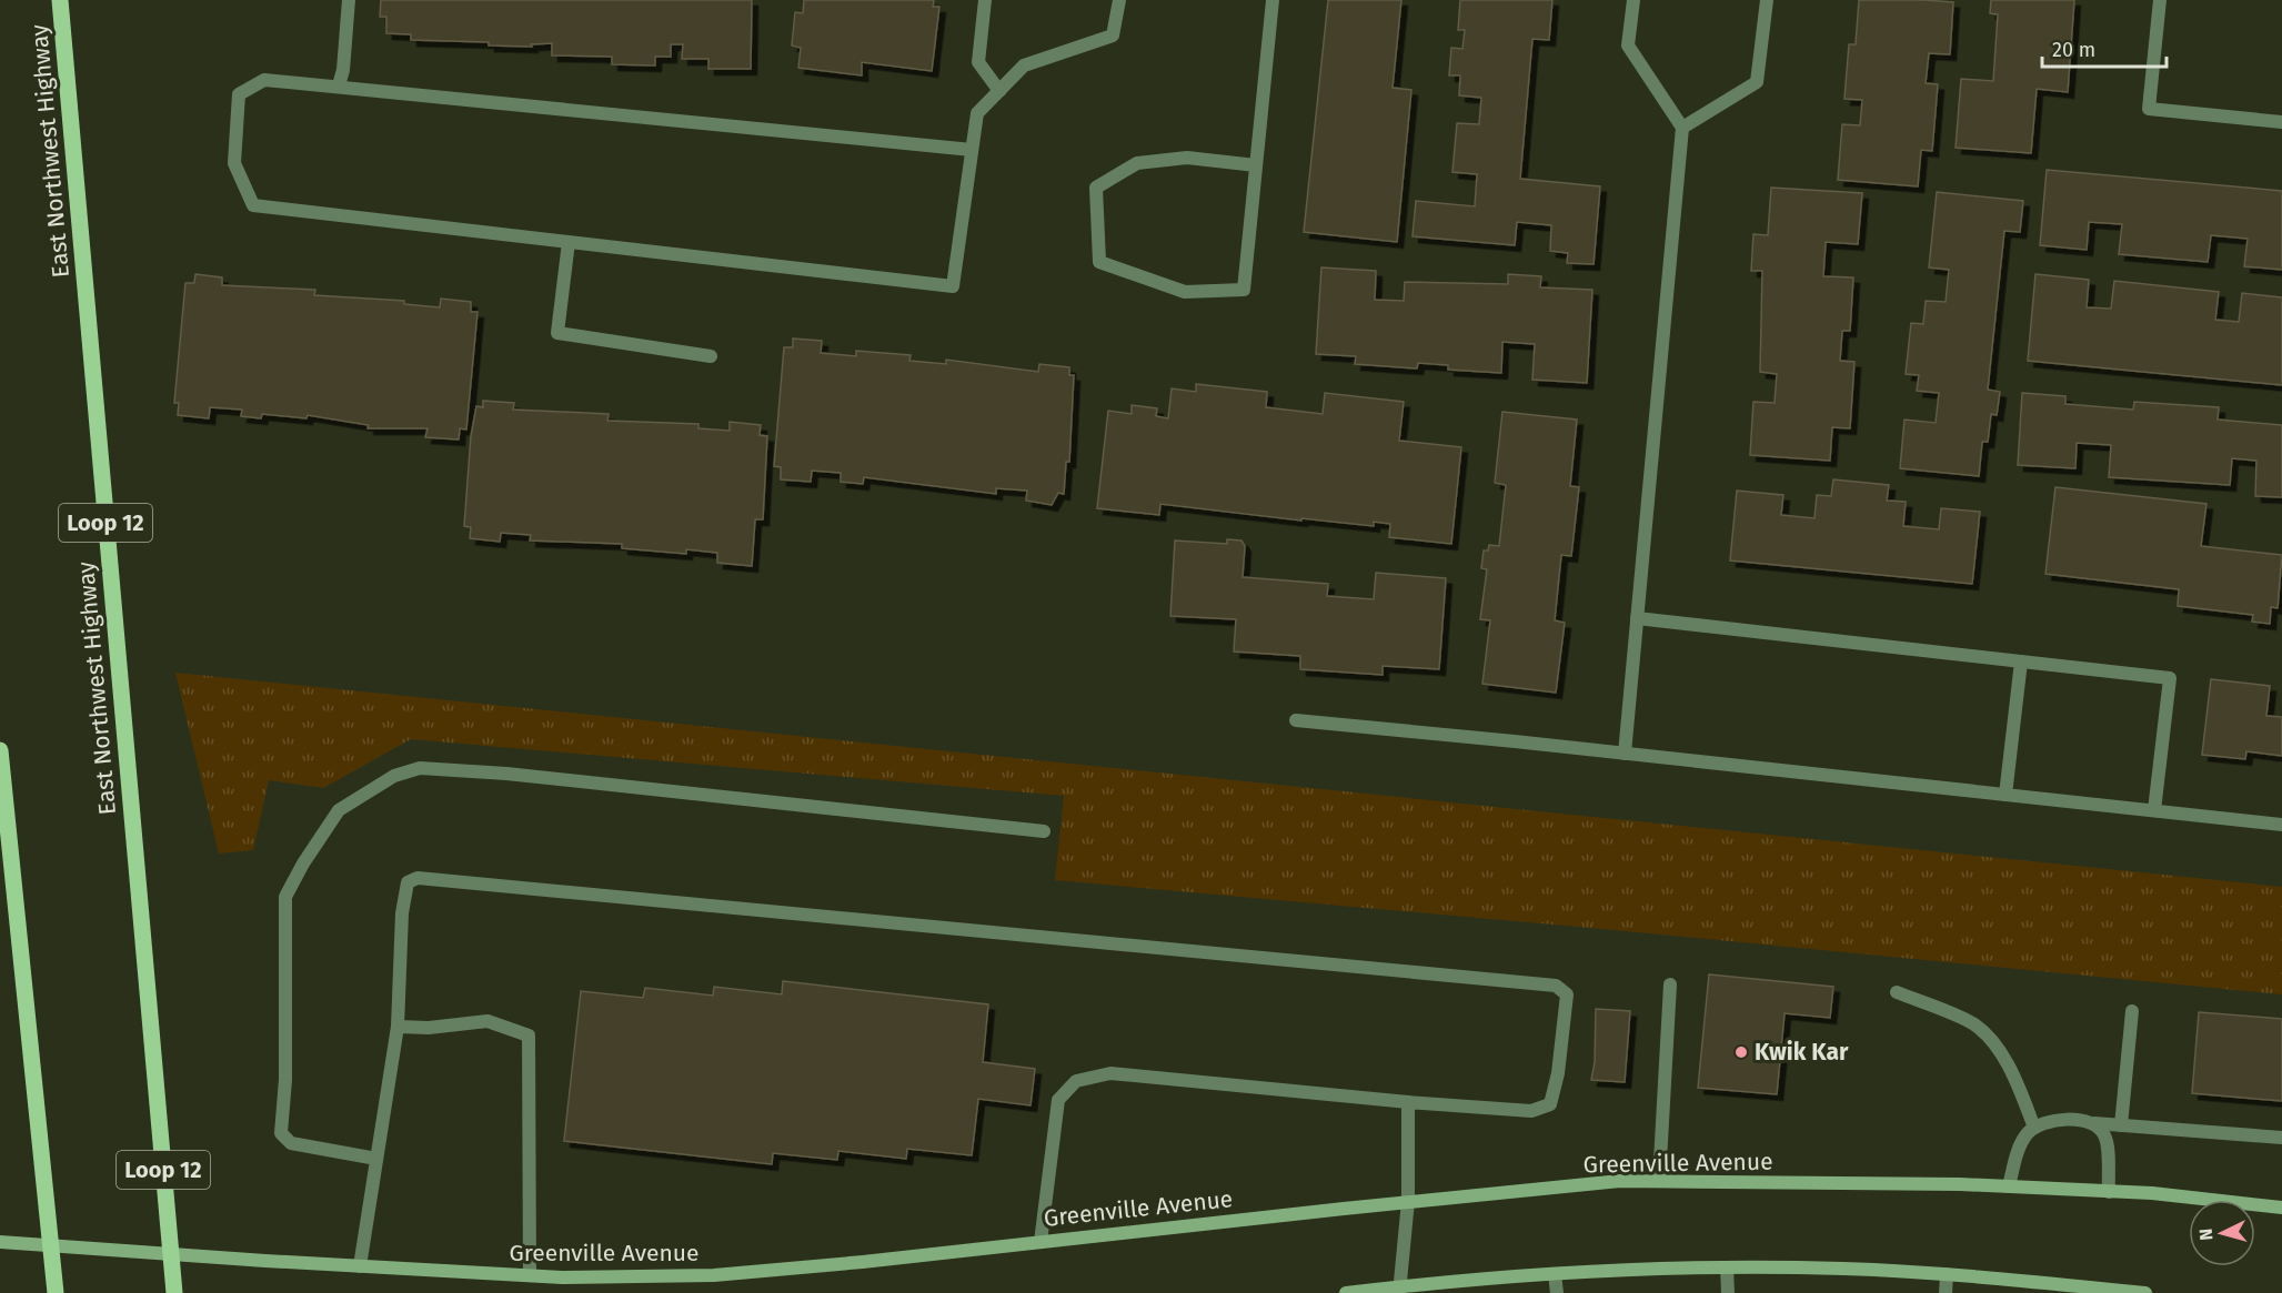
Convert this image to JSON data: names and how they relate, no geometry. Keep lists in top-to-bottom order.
{
  "streets": {
    "main road": ["East Northwest Highway", "Loop 12", "Greenville Avenue"]
  },
  "places": ["Kwik Kar"],
  "scale_bar": "20 m",
  "north": "left"
}
